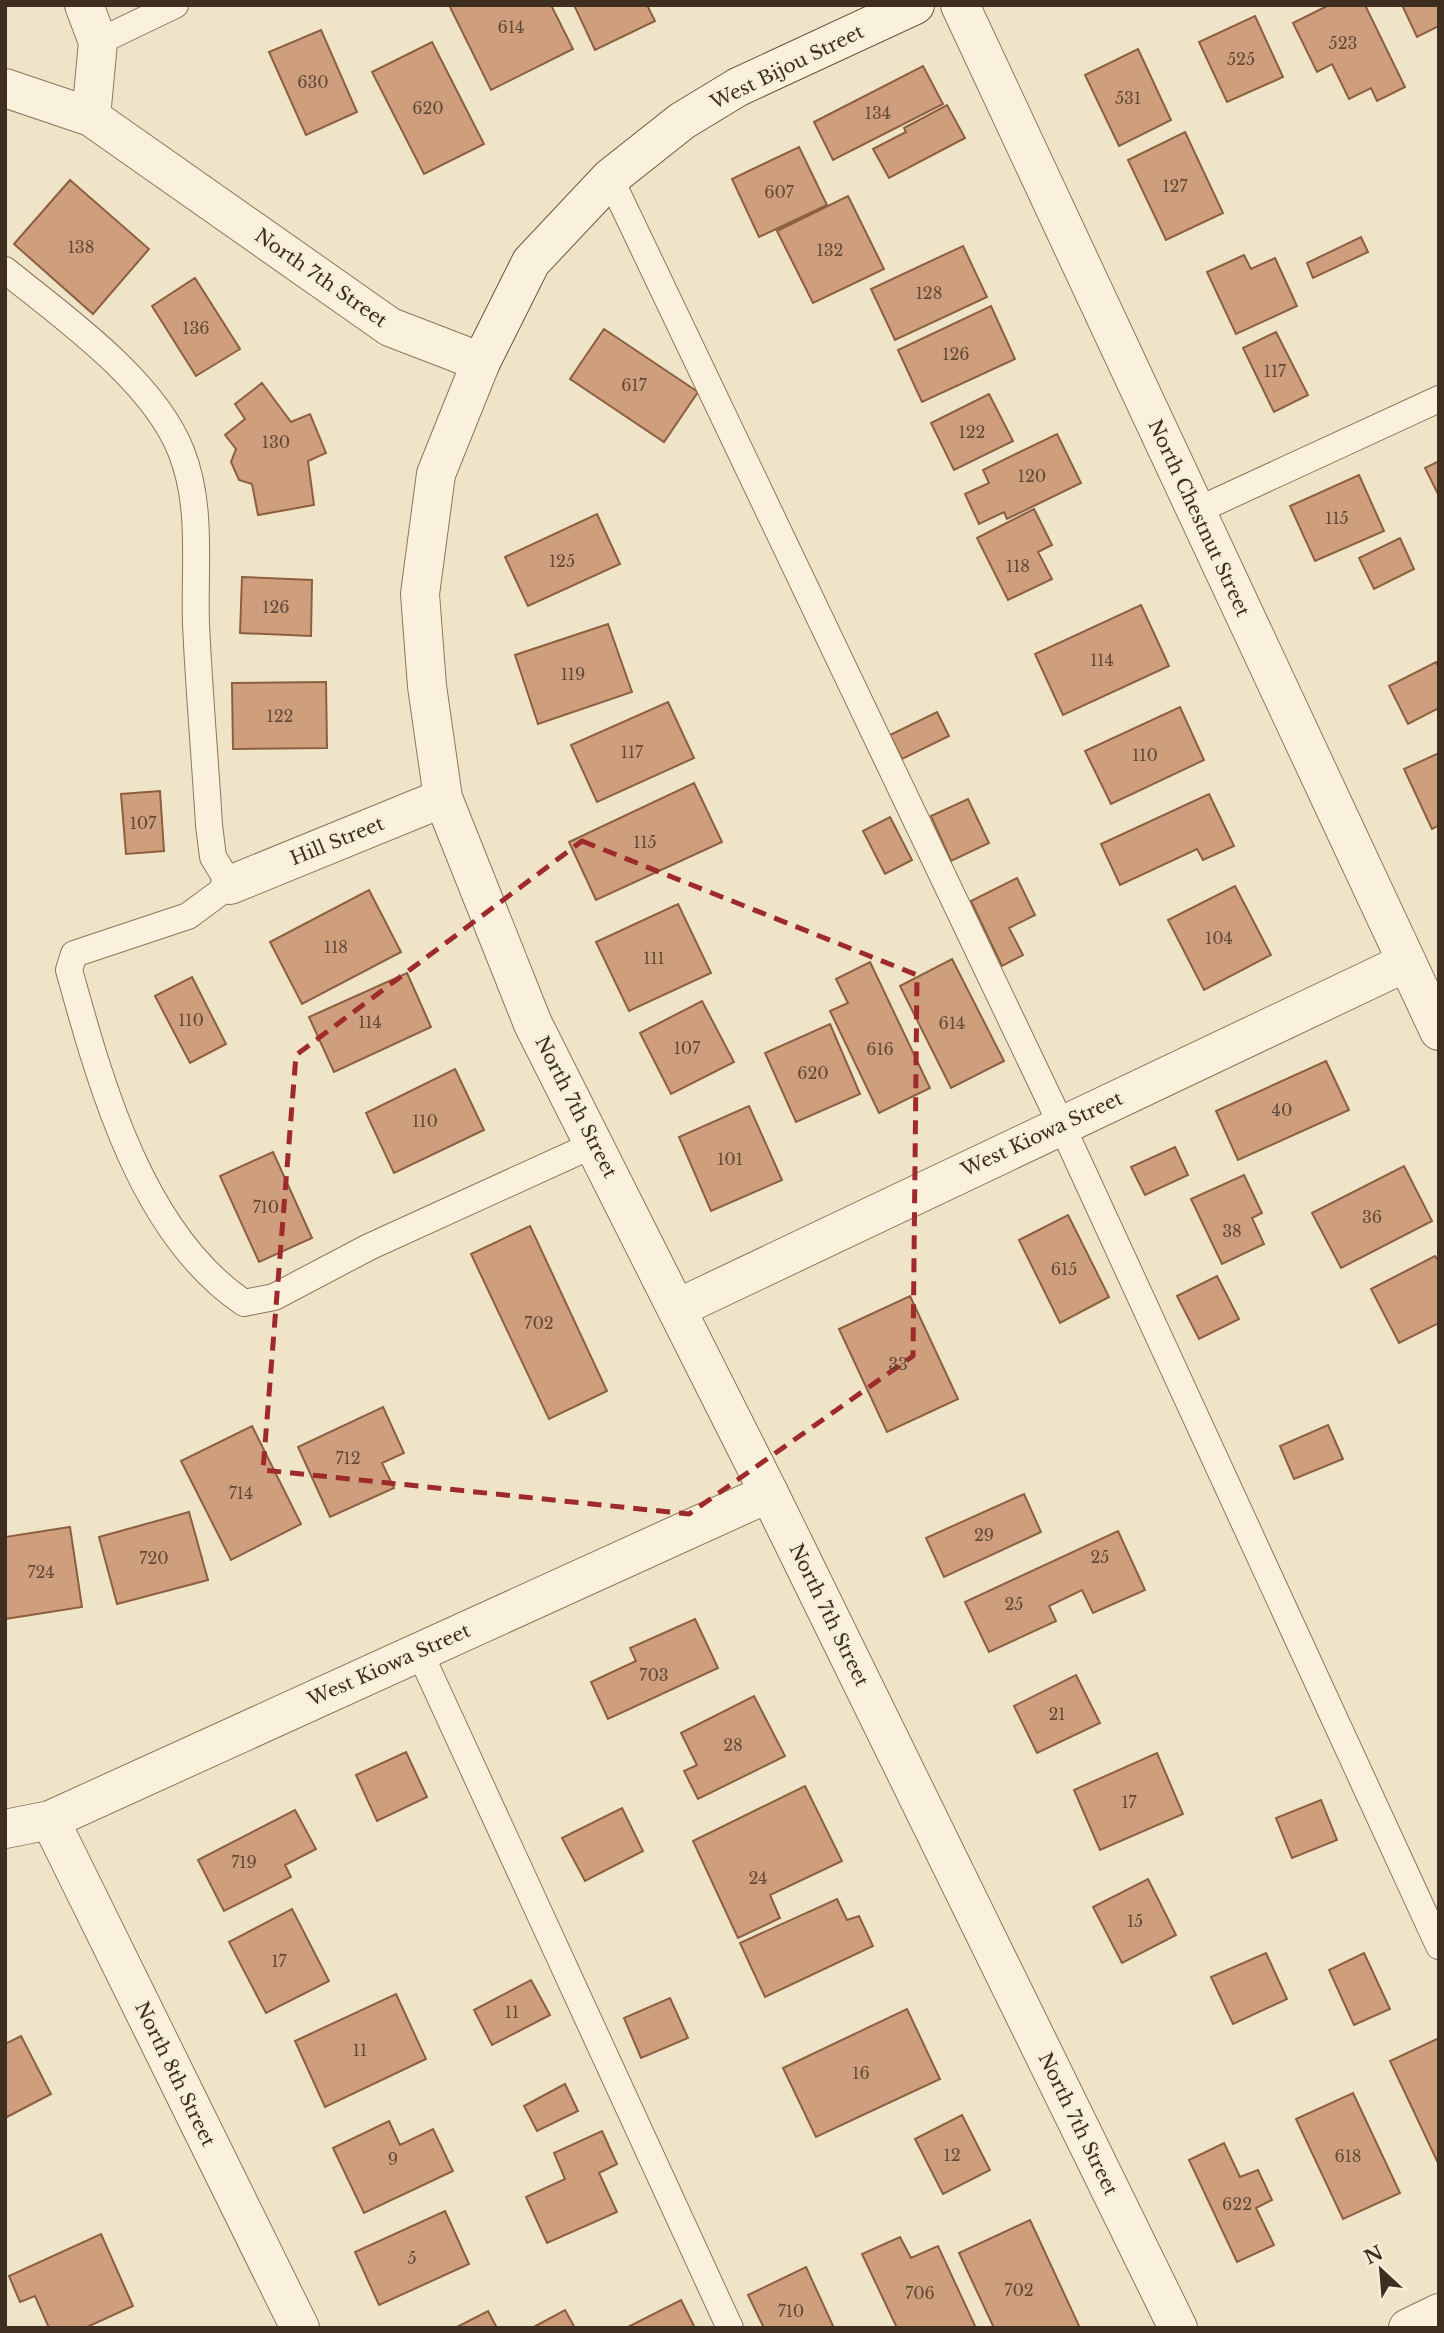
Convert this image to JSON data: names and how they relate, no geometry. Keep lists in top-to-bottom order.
{
  "streets": {
    "street": [
      "West Bijou Street",
      "North 7th Street",
      "North Chestnut Street",
      "Hill Street",
      "West Kiowa Street",
      "North 8th Street"
    ]
  },
  "crossings": [
    ["West Bijou Street", "North 7th Street"],
    ["North 7th Street", "Hill Street"],
    ["North 7th Street", "West Kiowa Street"],
    ["North Chestnut Street", "West Kiowa Street"],
    ["West Kiowa Street", "North 8th Street"]
  ],
  "house_numbers": [
    "614",
    "523",
    "525",
    "630",
    "531",
    "620",
    "134",
    "127",
    "607",
    "138",
    "132",
    "128",
    "136",
    "126",
    "117",
    "617",
    "122",
    "130",
    "120",
    "115",
    "125",
    "118",
    "126",
    "114",
    "119",
    "122",
    "117",
    "110",
    "107",
    "115",
    "104",
    "118",
    "111",
    "110",
    "114",
    "614",
    "107",
    "616",
    "620",
    "40",
    "110",
    "101",
    "710",
    "36",
    "38",
    "615",
    "702",
    "33",
    "712",
    "714",
    "29",
    "25",
    "720",
    "724",
    "25",
    "703",
    "21",
    "28",
    "17",
    "719",
    "24",
    "15",
    "17",
    "11",
    "11",
    "16",
    "12",
    "618",
    "9",
    "622",
    "5",
    "702",
    "706",
    "710"
  ],
  "north": "top left"
}
